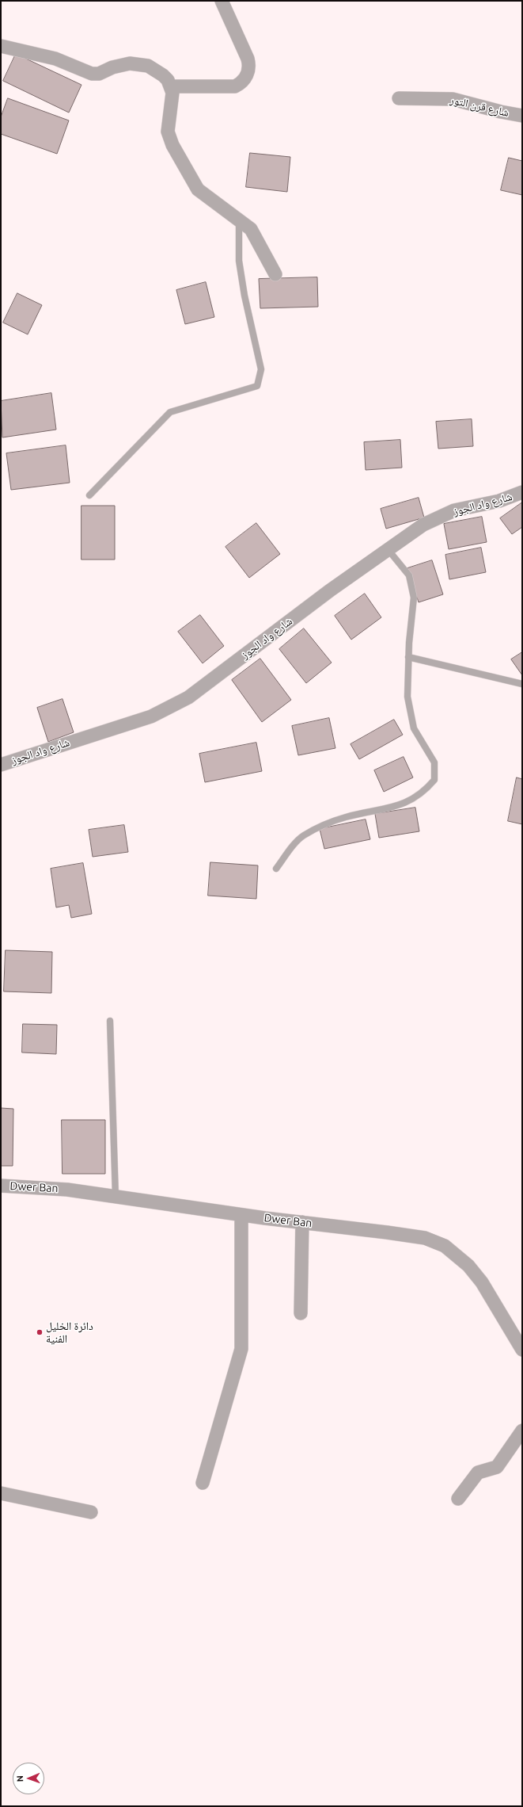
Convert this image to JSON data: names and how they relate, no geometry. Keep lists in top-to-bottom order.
{
  "streets": {
    "street": ["شارع قرن التور", "شارع واد الجوز", "Dwer Ban"]
  },
  "places": ["دائرة الخليل الفنية"],
  "north": "left"
}
